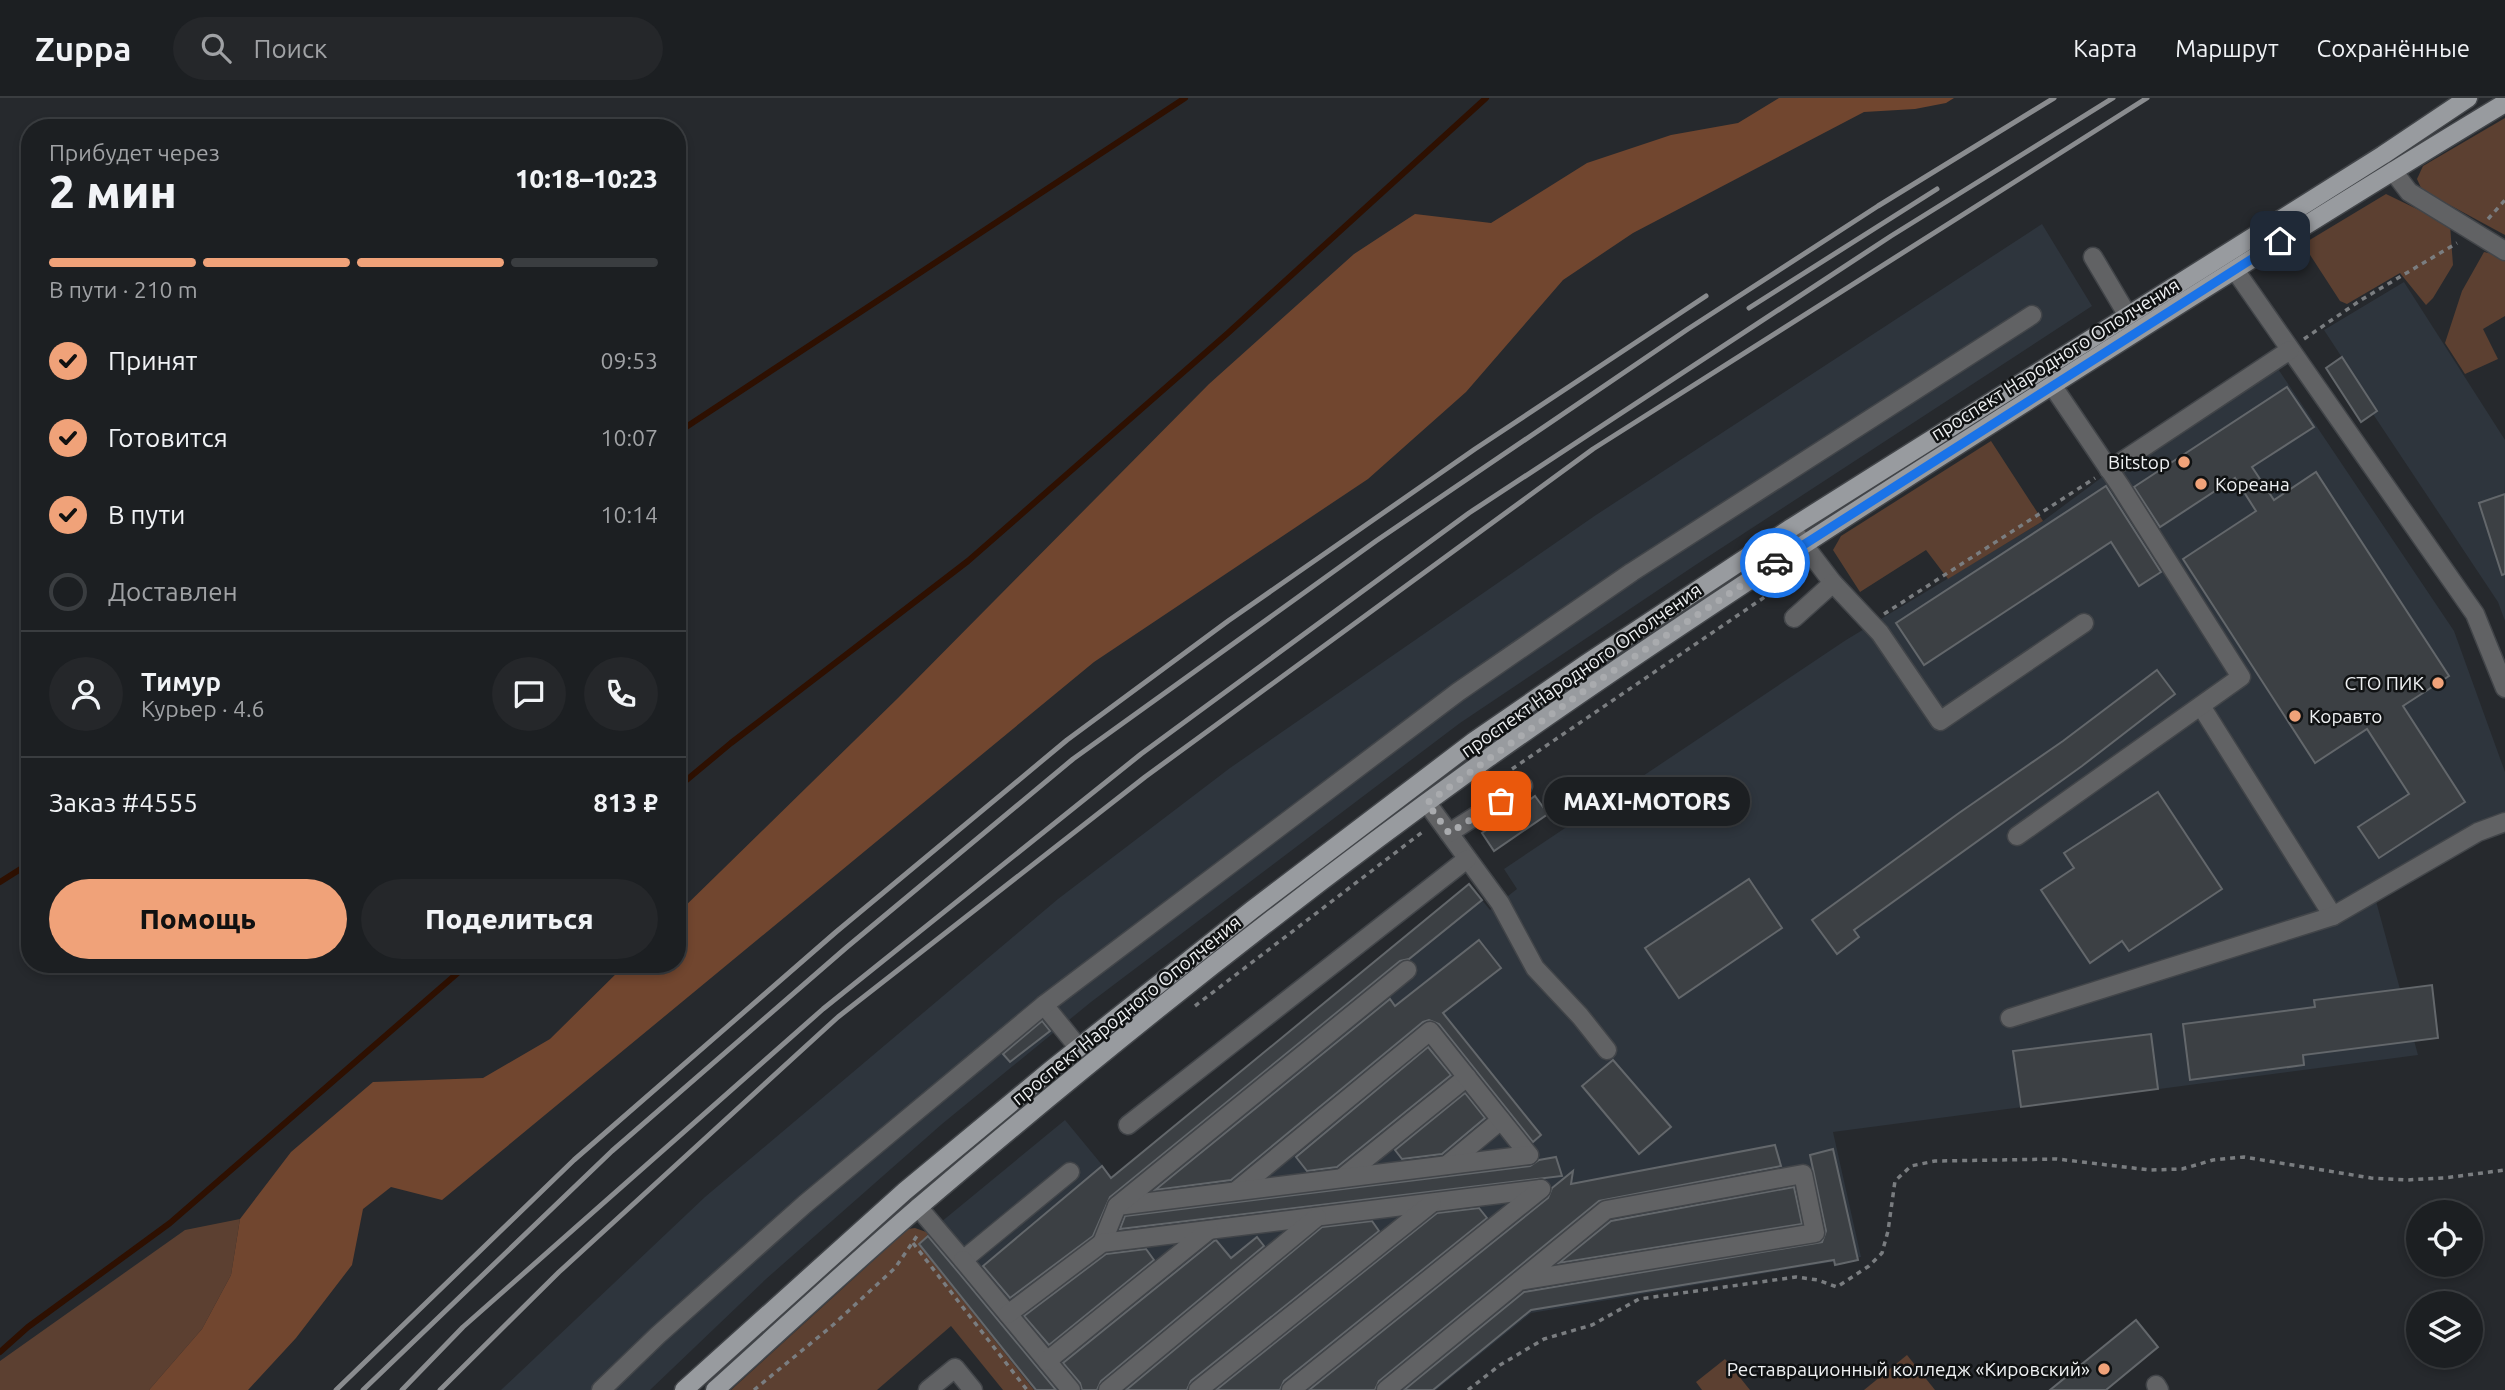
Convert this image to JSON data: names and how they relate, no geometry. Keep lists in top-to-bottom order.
{
  "streets": {
    "main road": ["проспект Народного Ополчения"]
  },
  "places": [
    "Bitstop",
    "Кореана",
    "СТО ПИК",
    "Коравто",
    "MAXI-MOTORS",
    "Реставрационный колледж «Кировский»"
  ],
  "page": {
    "header": "Zuppa",
    "search": "Поиск",
    "nav": ["Карта", "Маршрут", "Сохранённые"],
    "heading": ["2 мин", "Прибудет через", "10:18–10:23"],
    "panel": [
      "Тимур",
      "Курьер · 4.6",
      "Заказ #4555",
      "813 ₽"
    ],
    "bar": "В пути · 210 m",
    "list": [
      ["Принят", "09:53"],
      ["Готовится", "10:07"],
      ["В пути", "10:14"],
      "Доставлен"
    ],
    "bubble": "MAXI-MOTORS",
    "buttons": ["Помощь", "Поделиться"]
  }
}
